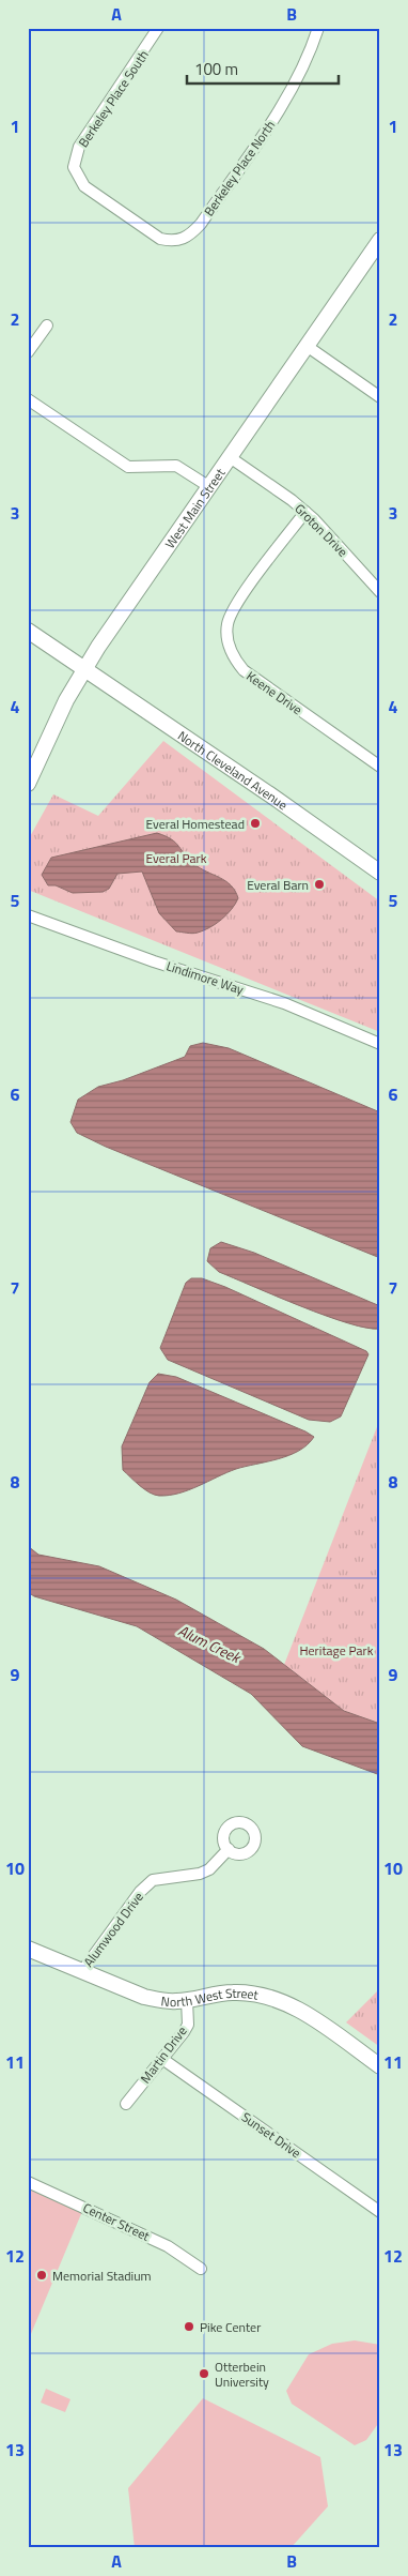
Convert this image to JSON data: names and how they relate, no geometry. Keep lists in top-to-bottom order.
{
  "streets": {
    "main road": ["West Main Street", "North Cleveland Avenue", "North West Street"],
    "street": [
      "Berkeley Place South",
      "Berkeley Place North",
      "Groton Drive",
      "Keene Drive",
      "Lindimore Way",
      "Alumwood Drive",
      "Martin Drive",
      "Sunset Drive",
      "Center Street"
    ]
  },
  "crossings": [
    ["Berkeley Place South", "Berkeley Place North"],
    ["West Main Street", "Groton Drive"],
    ["West Main Street", "North Cleveland Avenue"],
    ["Groton Drive", "Keene Drive"],
    ["Alumwood Drive", "North West Street"],
    ["North West Street", "Martin Drive"],
    ["Martin Drive", "Sunset Drive"]
  ],
  "water": ["Alum Creek"],
  "parks": ["Everal Park", "Heritage Park"],
  "places": [
    "Everal Homestead",
    "Everal Barn",
    "Memorial Stadium",
    "Pike Center",
    "Otterbein University"
  ],
  "scale_bar": "100 m",
  "grid": {
    "columns": ["A", "B"],
    "rows": [
      "1",
      "2",
      "3",
      "4",
      "5",
      "6",
      "7",
      "8",
      "9",
      "10",
      "11",
      "12",
      "13"
    ]
  }
}
